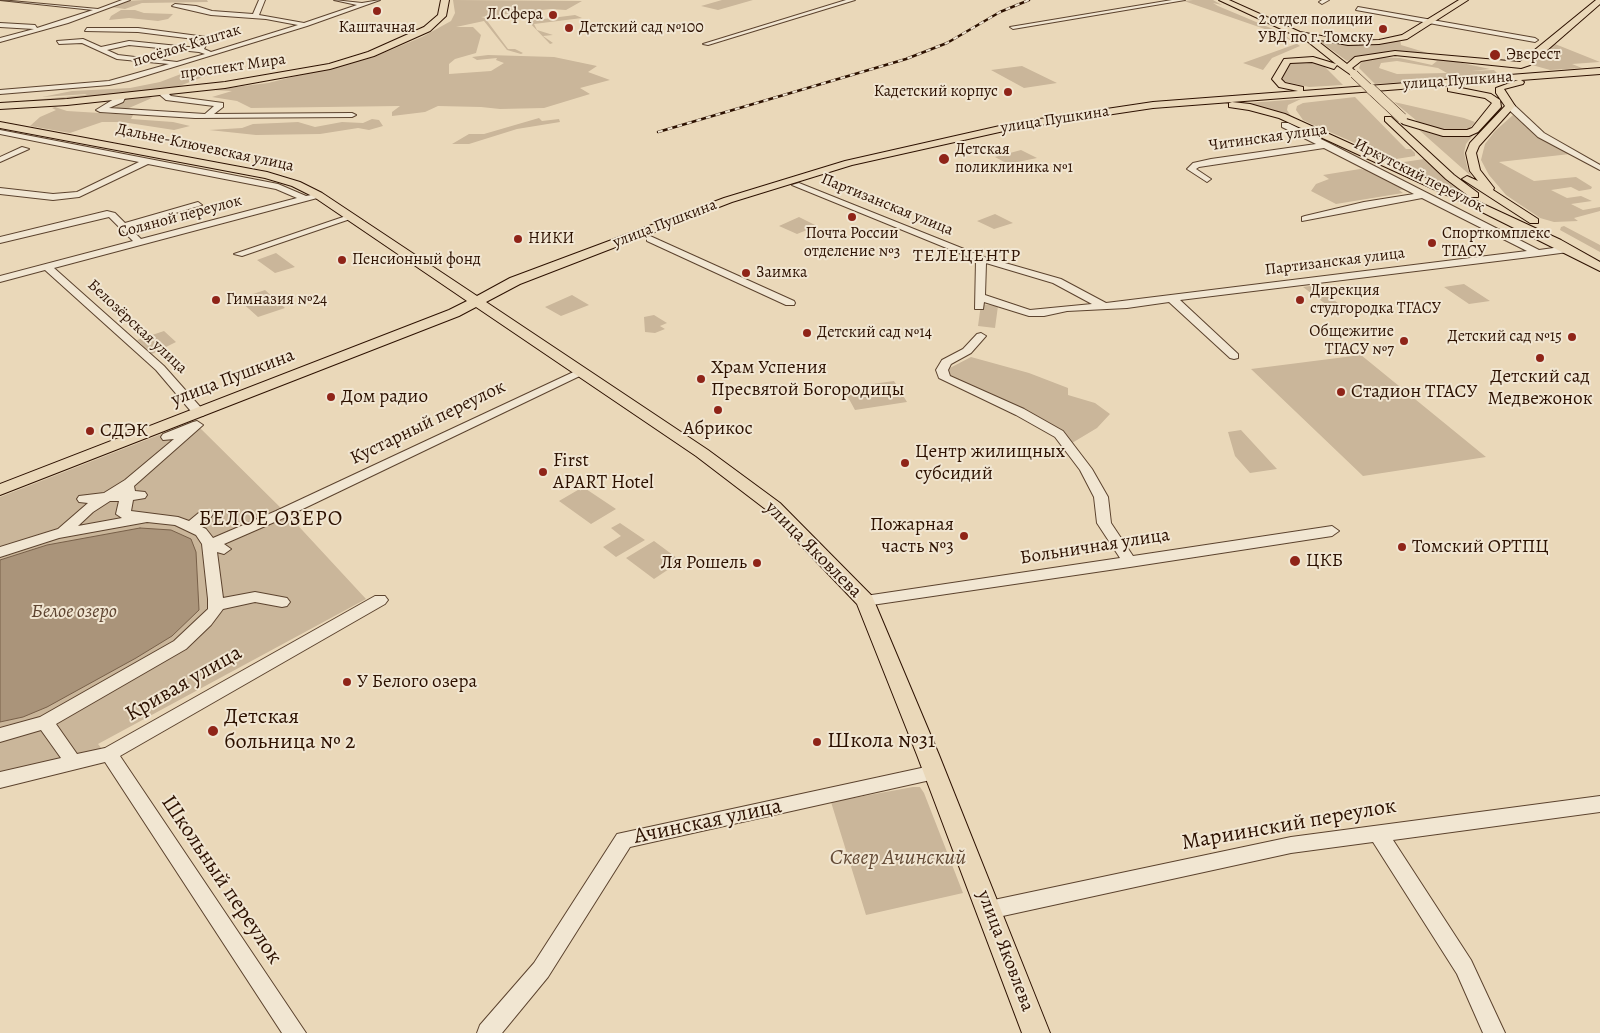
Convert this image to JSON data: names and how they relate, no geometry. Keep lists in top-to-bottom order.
{
  "streets": {
    "main road": [
      "проспект Мира",
      "улица Пушкина",
      "Дальне-Ключевская улица",
      "улица Яковлева"
    ],
    "street": [
      "посёлок Каштак",
      "Читинская улица",
      "Иркутский переулок",
      "Партизанская улица",
      "Соляной переулок",
      "Белозёрская улица",
      "Кустарный переулок",
      "Больничная улица",
      "Кривая улица",
      "Ачинская улица",
      "Мариинский переулок",
      "Школьный переулок"
    ]
  },
  "crossings": [
    ["улица Пушкина", "Дальне-Ключевская улица"],
    ["улица Пушкина", "Партизанская улица"],
    ["улица Пушкина", "Белозёрская улица"],
    ["улица Пушкина", "улица Яковлева"],
    ["Читинская улица", "Иркутский переулок"],
    ["Дальне-Ключевская улица", "Соляной переулок"],
    ["Дальне-Ключевская улица", "улица Яковлева"],
    ["Иркутский переулок", "Партизанская улица"],
    ["Соляной переулок", "Белозёрская улица"],
    ["Кустарный переулок", "улица Яковлева"],
    ["Больничная улица", "улица Яковлева"],
    ["улица Яковлева", "Ачинская улица"],
    ["улица Яковлева", "Мариинский переулок"],
    ["Кривая улица", "Школьный переулок"]
  ],
  "districts": ["ТЕЛЕЦЕНТР", "БЕЛОЕ ОЗЕРО"],
  "water": ["Белое озеро"],
  "parks": ["Сквер Ачинский"],
  "places": [
    "Каштачная",
    "Л.Сфера",
    "Детский сад №100",
    "2 отдел полиции УВД по г. Томску",
    "Эверест",
    "Кадетский корпус",
    "Детская поликлиника №1",
    "Почта России отделение №3",
    "НИКИ",
    "Спорткомплекс ТГАСУ",
    "Пенсионный фонд",
    "Заимка",
    "Гимназия №24",
    "Дирекция студгородка ТГАСУ",
    "Детский сад №14",
    "Детский сад №15",
    "Общежитие ТГАСУ №7",
    "Детский сад Медвежонок",
    "Храм Успения Пресвятой Богородицы",
    "Стадион ТГАСУ",
    "Дом радио",
    "Абрикос",
    "СДЭК",
    "Центр жилищных субсидий",
    "First APART Hotel",
    "Пожарная часть №3",
    "Томский ОРТПЦ",
    "ЦКБ",
    "Ля Рошель",
    "У Белого озера",
    "Детская больница № 2",
    "Школа №31"
  ]
}
